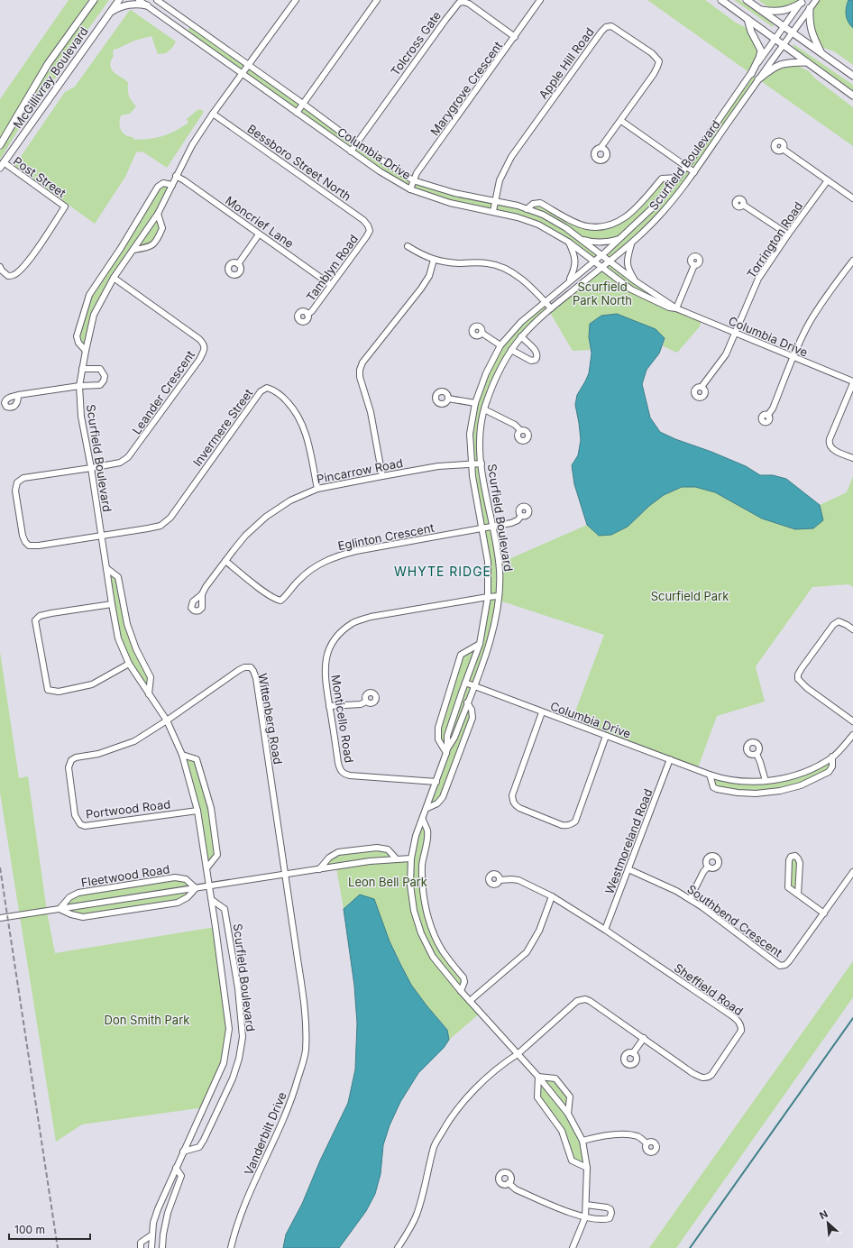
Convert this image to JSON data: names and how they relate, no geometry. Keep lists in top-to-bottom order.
{
  "streets": {
    "main road": ["McGillivray Boulevard"],
    "street": [
      "Tolcross Gate",
      "Apple Hill Road",
      "Marygrove Crescent",
      "Columbia Drive",
      "Bessboro Street North",
      "Scurfield Boulevard",
      "Post Street",
      "Moncrief Lane",
      "Torrington Road",
      "Tamblyn Road",
      "Leander Crescent",
      "Invermere Street",
      "Pincarrow Road",
      "Eglinton Crescent",
      "Wittenberg Road",
      "Monticello Road",
      "Portwood Road",
      "Westmoreland Road",
      "Fleetwood Road",
      "Southbend Crescent",
      "Sheffield Road",
      "Vanderbilt Drive"
    ]
  },
  "crossings": [
    ["Tolcross Gate", "Marygrove Crescent"],
    ["Tolcross Gate", "Columbia Drive"],
    ["Apple Hill Road", "Columbia Drive"],
    ["McGillivray Boulevard", "Post Street"],
    ["Marygrove Crescent", "Columbia Drive"],
    ["Columbia Drive", "Scurfield Boulevard"],
    ["Columbia Drive", "Torrington Road"],
    ["Columbia Drive", "Westmoreland Road"],
    ["Bessboro Street North", "Scurfield Boulevard"],
    ["Bessboro Street North", "Tamblyn Road"],
    ["Scurfield Boulevard", "Moncrief Lane"],
    ["Scurfield Boulevard", "Leander Crescent"],
    ["Scurfield Boulevard", "Invermere Street"],
    ["Scurfield Boulevard", "Pincarrow Road"],
    ["Scurfield Boulevard", "Eglinton Crescent"],
    ["Scurfield Boulevard", "Wittenberg Road"],
    ["Scurfield Boulevard", "Monticello Road"],
    ["Scurfield Boulevard", "Portwood Road"],
    ["Scurfield Boulevard", "Fleetwood Road"],
    ["Scurfield Boulevard", "Sheffield Road"],
    ["Moncrief Lane", "Tamblyn Road"],
    ["Invermere Street", "Pincarrow Road"],
    ["Pincarrow Road", "Eglinton Crescent"],
    ["Wittenberg Road", "Portwood Road"],
    ["Wittenberg Road", "Fleetwood Road"],
    ["Wittenberg Road", "Vanderbilt Drive"],
    ["Westmoreland Road", "Southbend Crescent"],
    ["Westmoreland Road", "Sheffield Road"],
    ["Fleetwood Road", "Vanderbilt Drive"]
  ],
  "districts": ["WHYTE RIDGE"],
  "parks": [
    "Scurfield Park North",
    "Scurfield Park",
    "Leon Bell Park",
    "Don Smith Park"
  ],
  "scale_bar": "100 m",
  "north": "top left"
}
